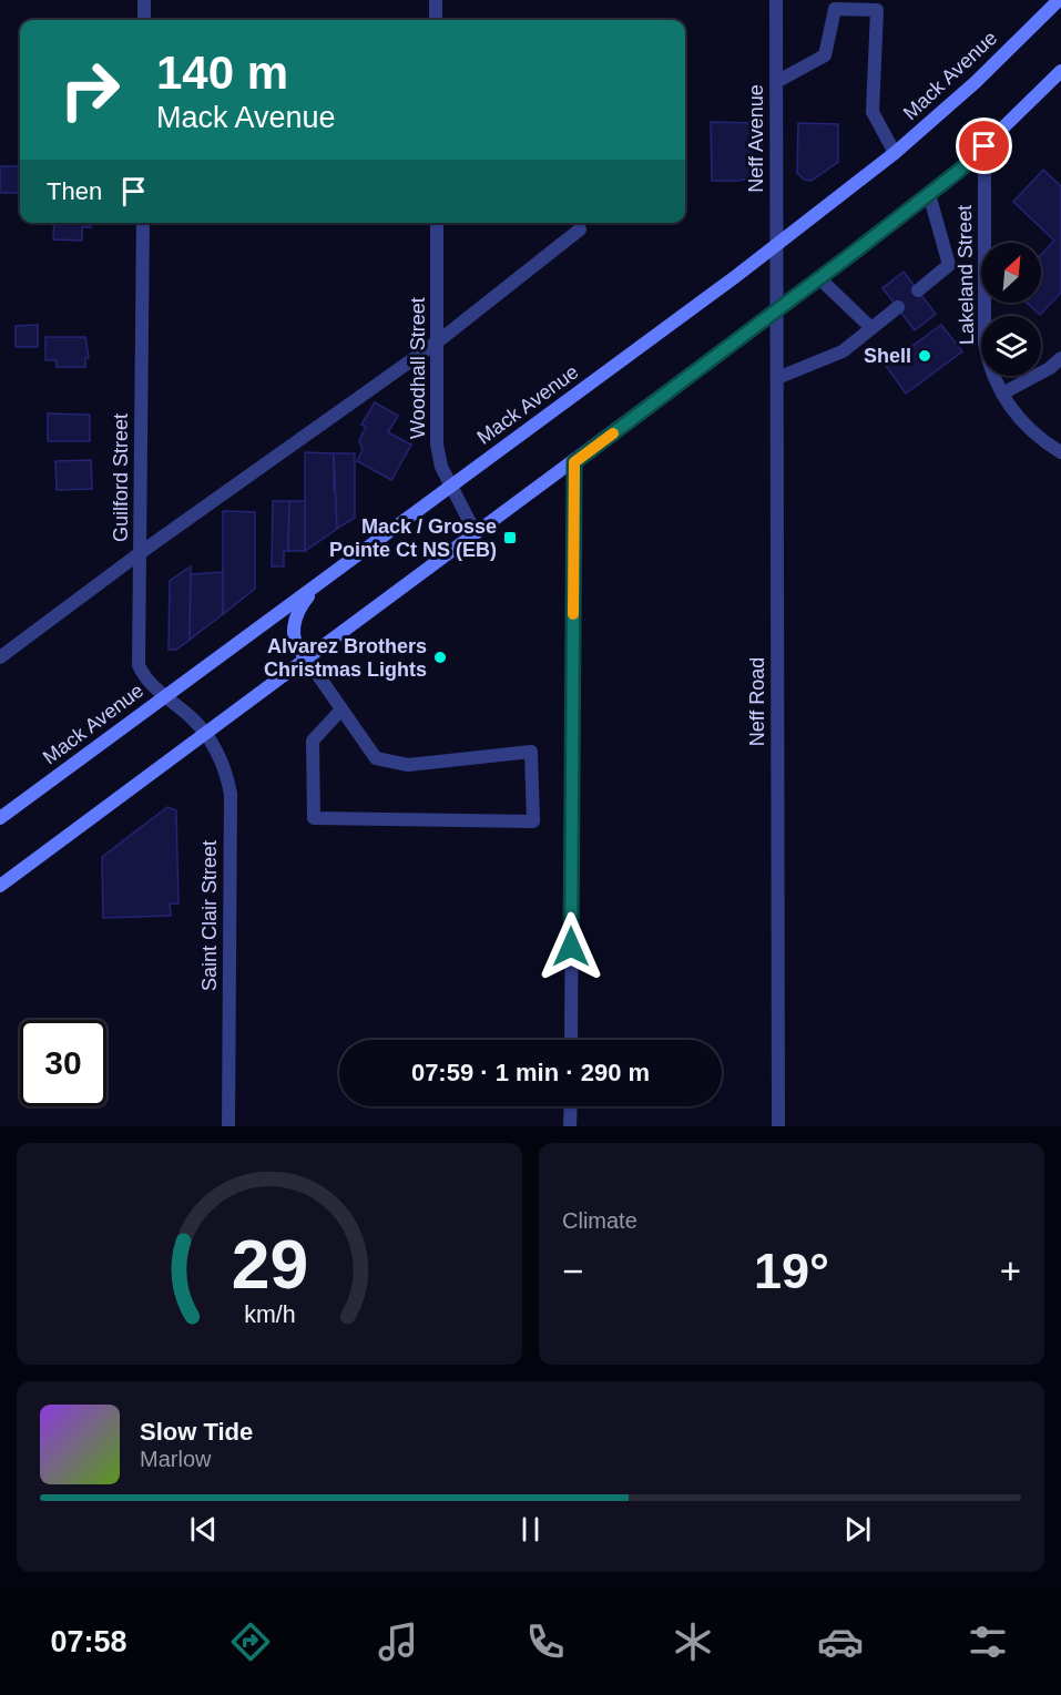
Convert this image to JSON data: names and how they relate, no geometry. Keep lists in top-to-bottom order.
{
  "streets": {
    "main road": ["Mack Avenue"],
    "street": [
      "Neff Avenue",
      "Lakeland Street",
      "Woodhall Street",
      "Guilford Street",
      "Neff Road",
      "Saint Clair Street"
    ]
  },
  "crossings": [
    ["Mack Avenue", "Neff Avenue"],
    ["Mack Avenue", "Woodhall Street"],
    ["Mack Avenue", "Guilford Street"],
    ["Neff Avenue", "Neff Road"],
    ["Guilford Street", "Saint Clair Street"]
  ],
  "places": {
    "other": ["Shell", "Alvarez Brothers Christmas Lights"],
    "transit": ["Mack / Grosse Pointe Ct NS (EB)"]
  },
  "north": "top right",
  "page": {
    "turn": ["140 m", "Mack Avenue"],
    "then": "Then",
    "limit": "30",
    "trip": "07:59 · 1 min · 290 m",
    "tile": "Climate",
    "heat": ["−", "19°", "+"],
    "song": ["Slow Tide", "Marlow"],
    "tabs": "07:58",
    "gauge": ["29", "km/h"]
  }
}
